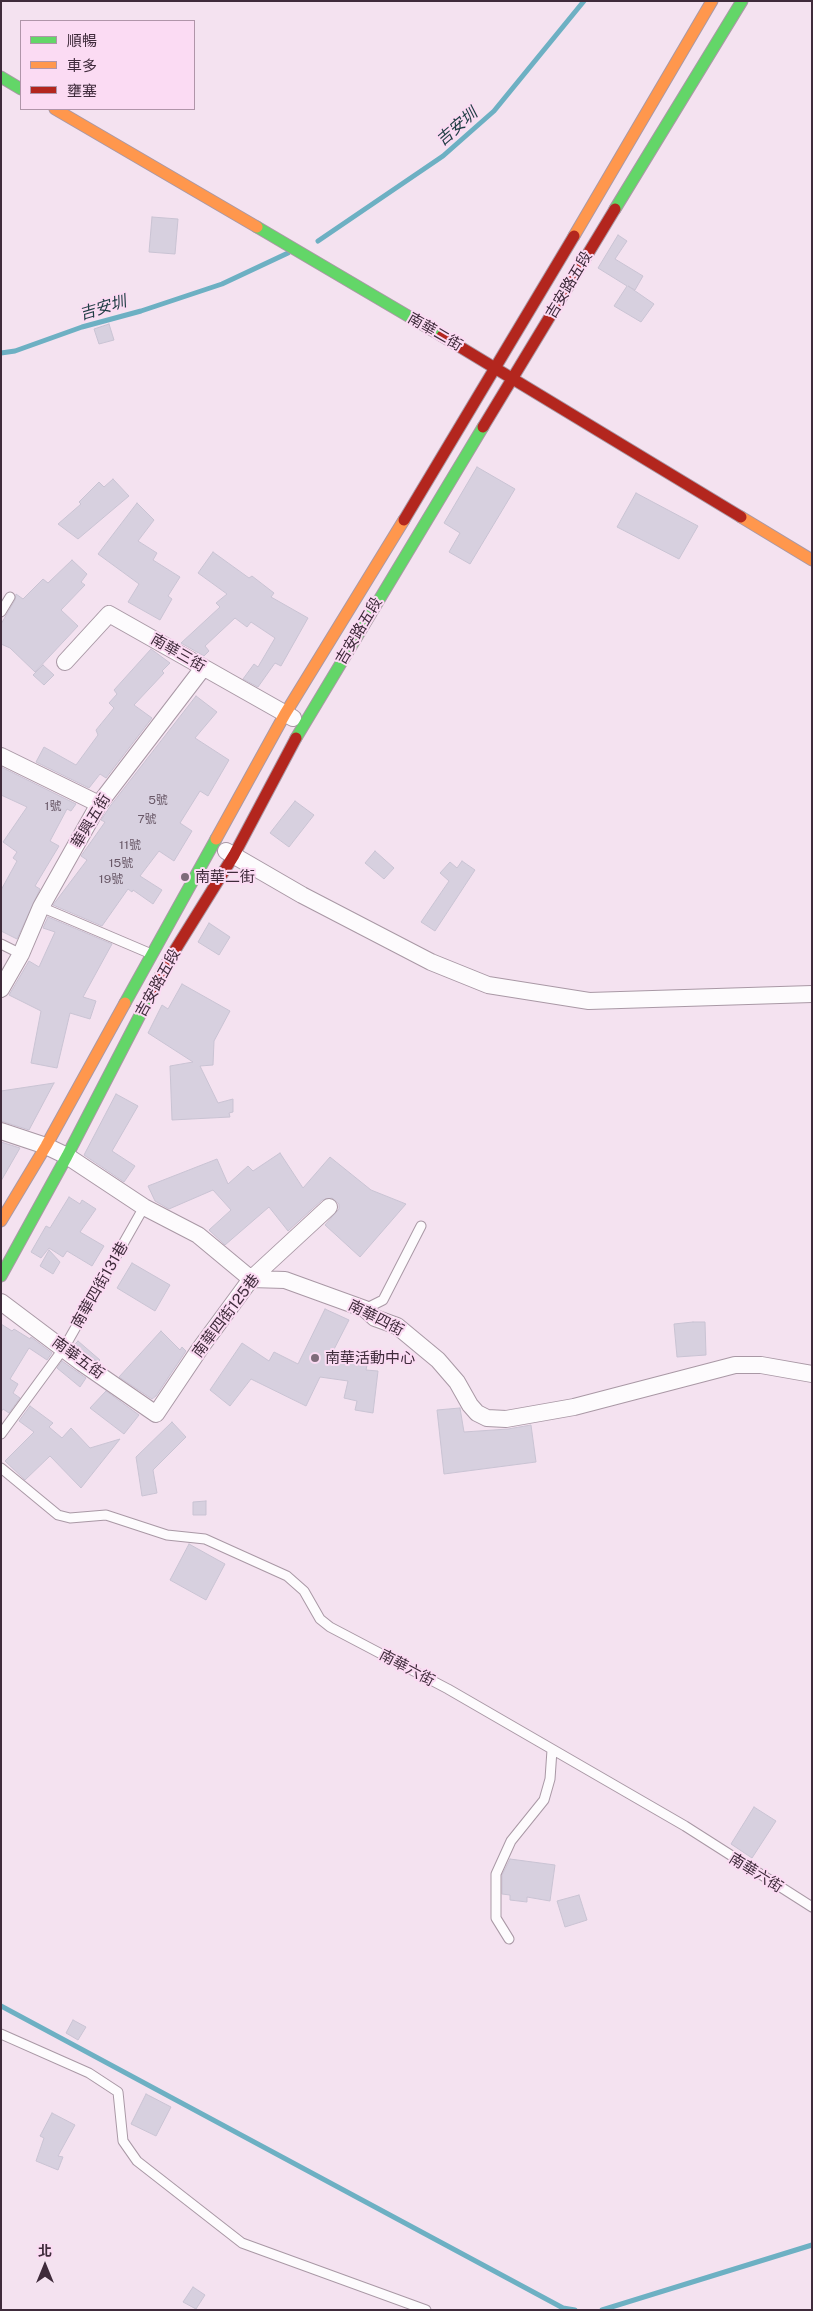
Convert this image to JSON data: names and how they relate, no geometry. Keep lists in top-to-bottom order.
{
  "streets": {
    "main road": ["吉安路五段", "南華二街"],
    "street": [
      "南華三街",
      "華興五街",
      "南華四街125巷",
      "南華四街",
      "南華五街"
    ],
    "lane": ["南華四街131巷", "南華六街"]
  },
  "crossings": [
    ["吉安路五段", "南華二街"],
    ["吉安路五段", "南華三街"],
    ["南華三街", "華興五街"],
    ["南華四街131巷", "南華五街"],
    ["南華四街125巷", "南華四街"],
    ["南華四街125巷", "南華五街"]
  ],
  "water": ["吉安圳"],
  "places": ["南華二街", "南華活動中心"],
  "house_numbers": [
    "5號",
    "1號",
    "7號",
    "11號",
    "15號",
    "19號"
  ],
  "legend": ["順暢", "車多", "壅塞"],
  "north": "top"
}
